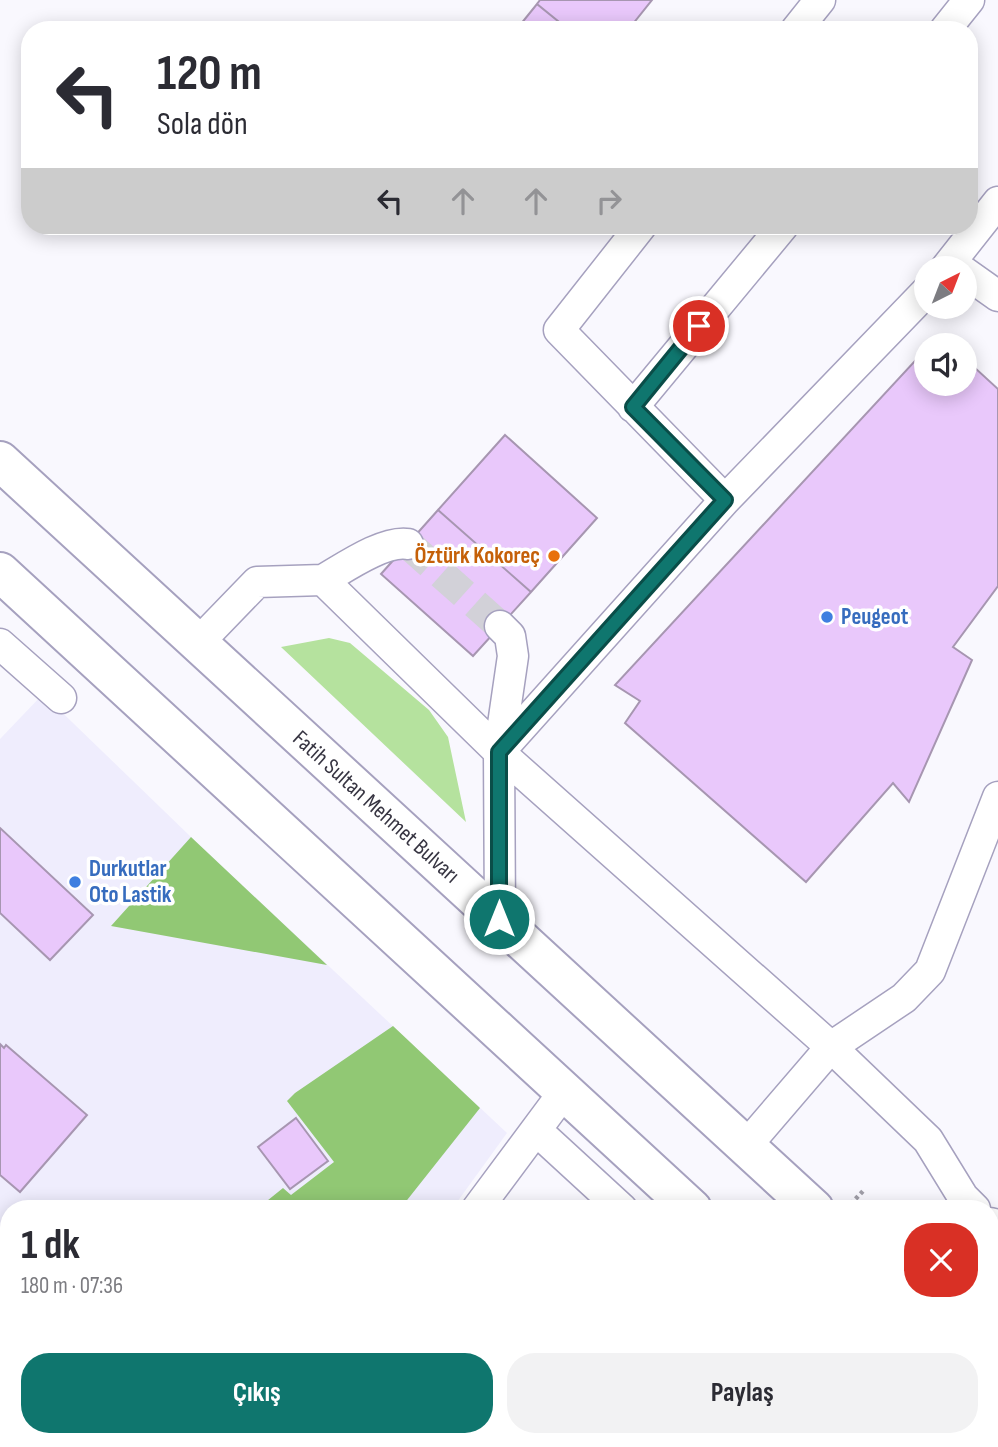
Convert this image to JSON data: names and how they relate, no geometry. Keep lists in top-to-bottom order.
{
  "streets": {
    "highway": ["Fatih Sultan Mehmet Bulvarı"]
  },
  "places": ["Öztürk Kokoreç", "Peugeot", "Durkutlar Oto Lastik"],
  "north": "top right",
  "page": {
    "turn": ["120 m", "Sola dön"],
    "heading": ["1 dk", "180 m · 07:36"],
    "buttons": ["Çıkış", "Paylaş"]
  }
}
